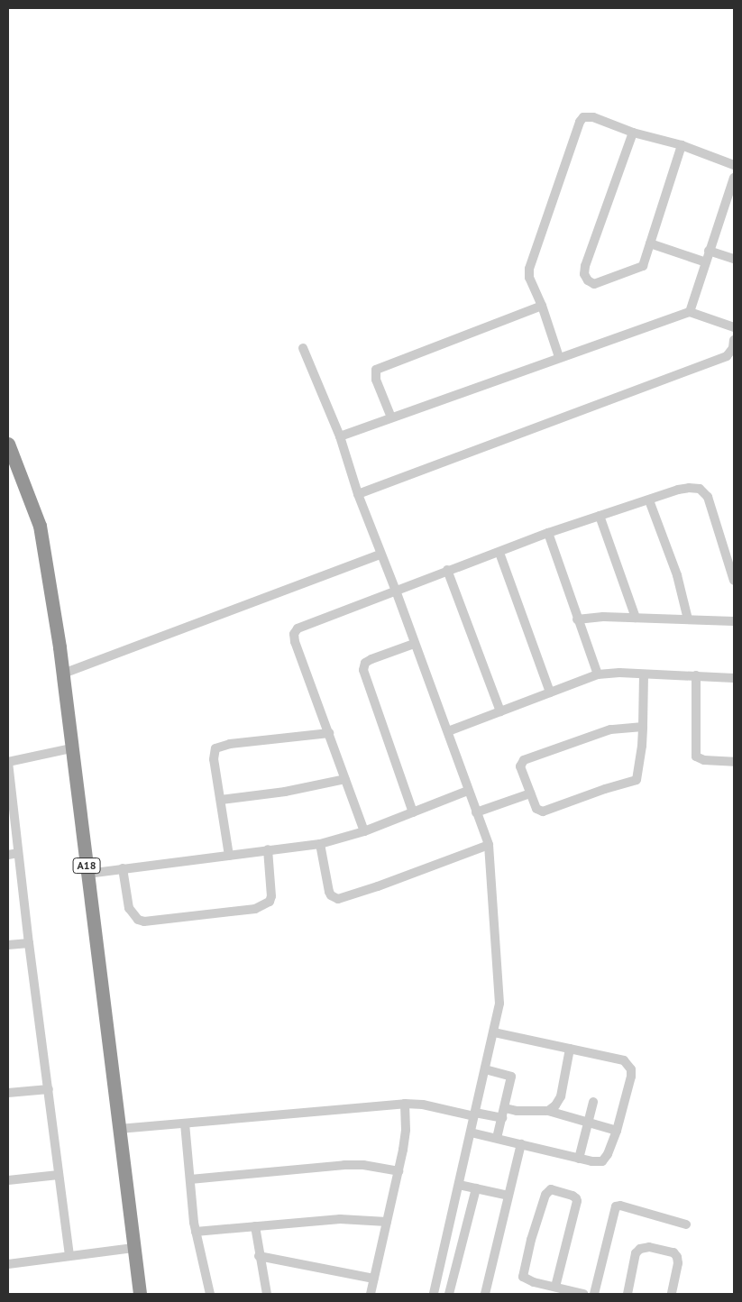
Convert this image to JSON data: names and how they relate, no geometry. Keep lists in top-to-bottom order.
{
  "streets": {
    "highway": ["A18"]
  }
}
